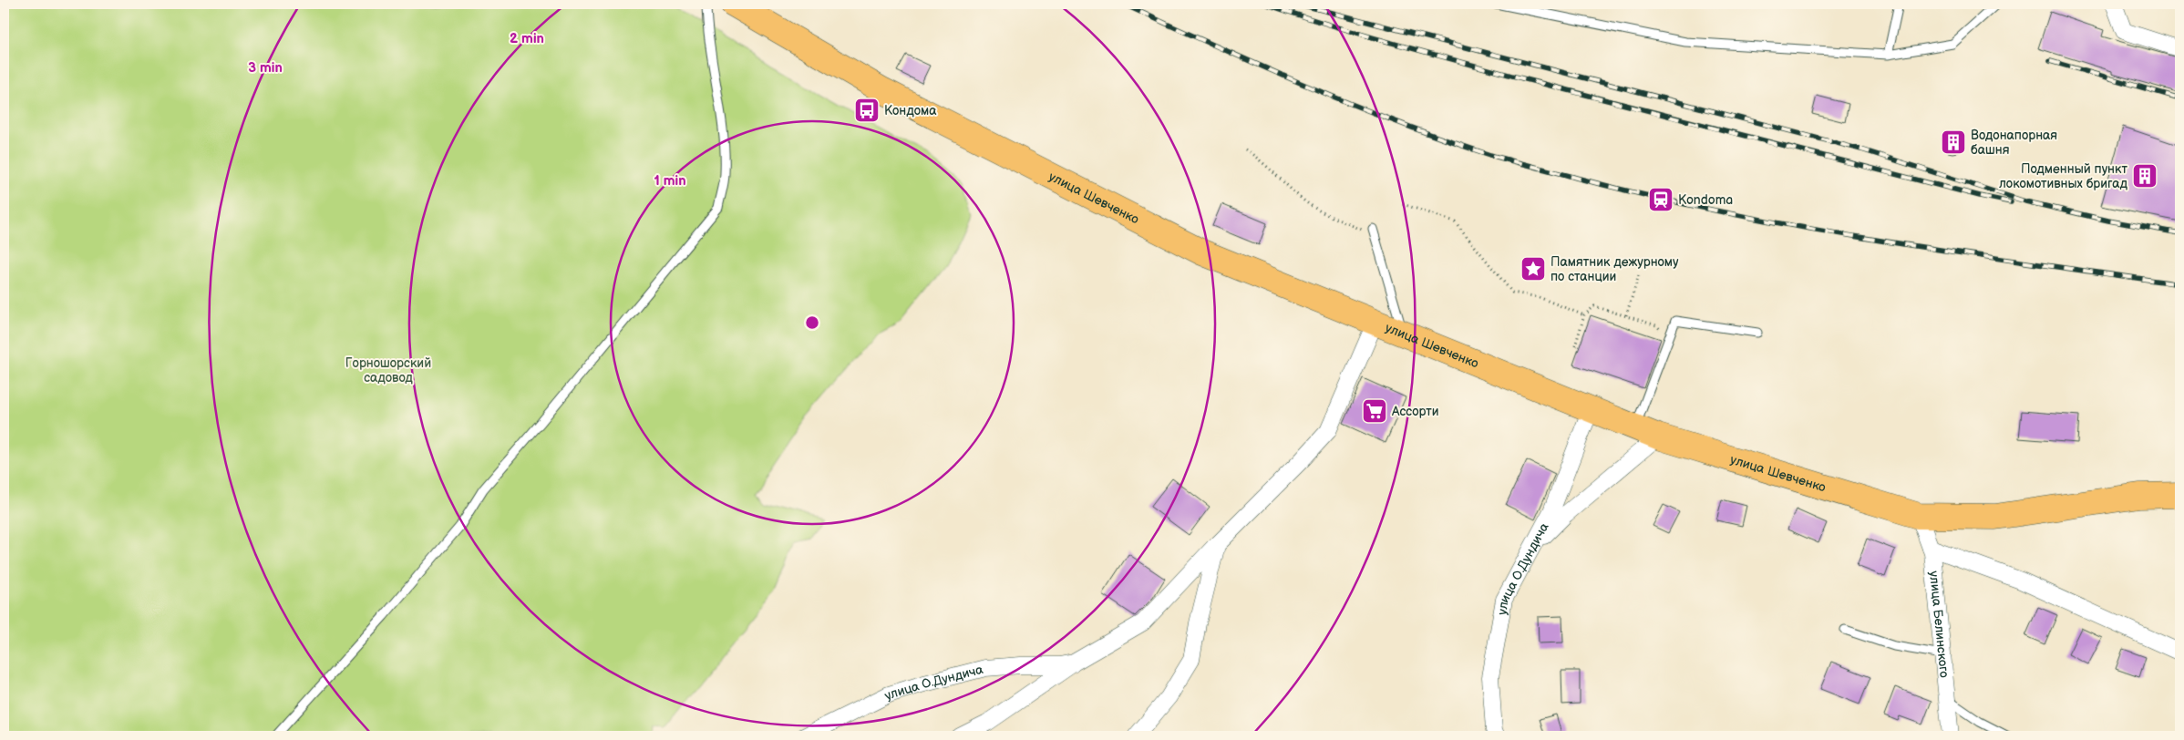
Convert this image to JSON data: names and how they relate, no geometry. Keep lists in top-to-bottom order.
{
  "streets": {
    "main road": ["улица Шевченко"],
    "street": ["улица О.Дундича", "улица Белинского"]
  },
  "crossings": [
    ["улица Шевченко", "улица О.Дундича"],
    ["улица Шевченко", "улица Белинского"]
  ],
  "parks": ["Горношорский садовод"],
  "places": {
    "bus stop": ["Кондома"],
    "building": ["Водонапорная башня", "Подменный пункт локомотивных бригад"],
    "station": ["Kondoma"],
    "place": ["Памятник дежурному по станции"],
    "supermarket": ["Ассорти"]
  },
  "rings": ["2 min", "3 min", "1 min"]
}
